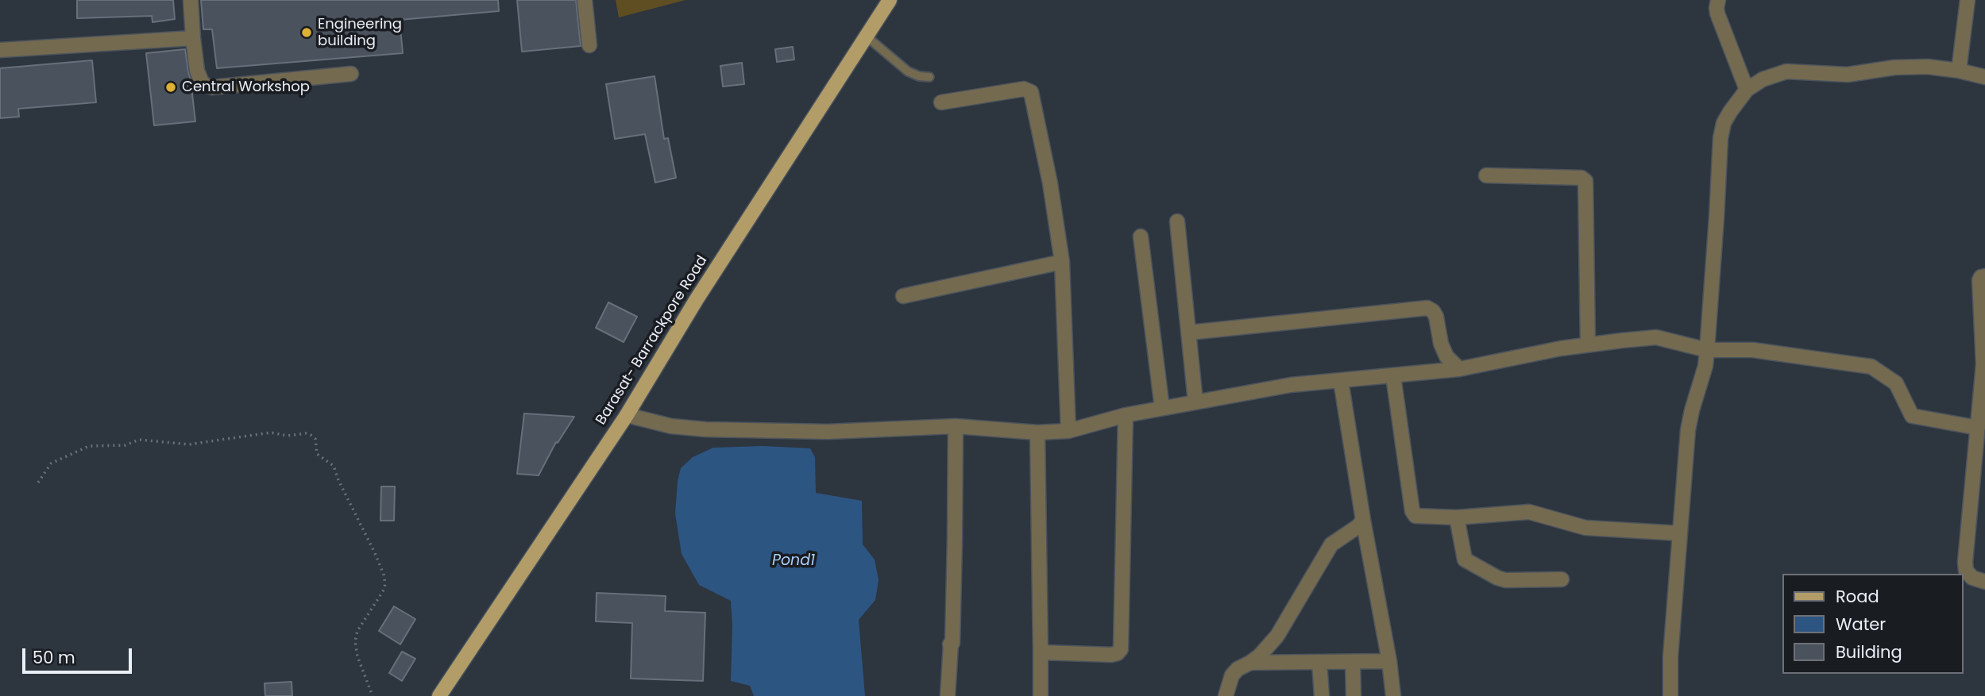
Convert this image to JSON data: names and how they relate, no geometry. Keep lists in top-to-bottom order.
{
  "streets": {
    "main road": ["Barasat- Barrackpore Road"]
  },
  "water": ["Pond1"],
  "places": ["Engineering building", "Central Workshop"],
  "legend": ["Road", "Water", "Building"],
  "scale_bar": "50 m"
}
